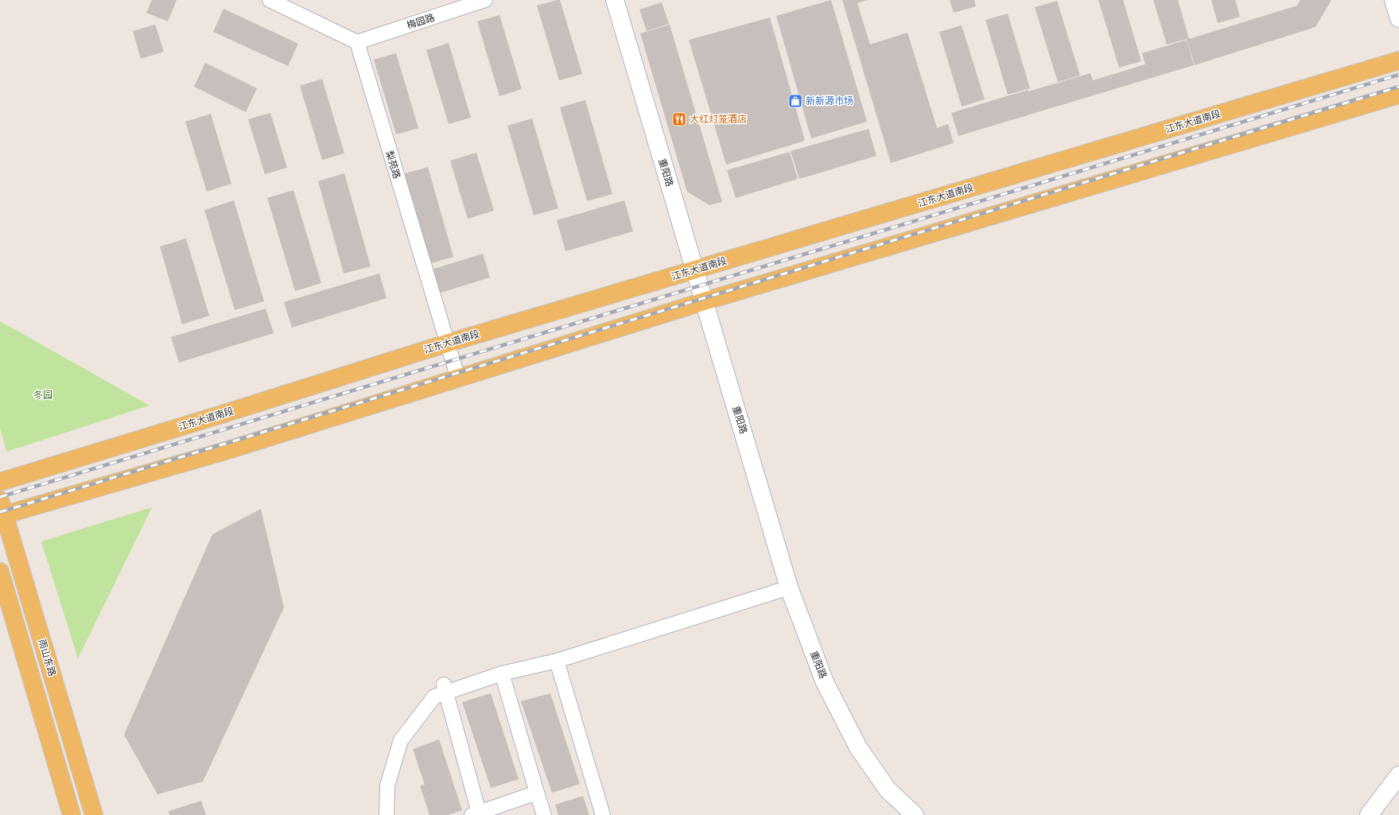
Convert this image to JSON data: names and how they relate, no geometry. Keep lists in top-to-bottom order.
{
  "streets": {
    "main road": ["江东大道南段", "雨山东路"],
    "street": ["梅园路", "梨苑路", "重阳路"]
  },
  "crossings": [
    ["梅园路", "梨苑路"],
    ["江东大道南段", "梨苑路"],
    ["江东大道南段", "重阳路"]
  ],
  "parks": ["冬园"],
  "places": {
    "shop": ["新新源市场"],
    "restaurant": ["大红灯笼酒店"]
  }
}
